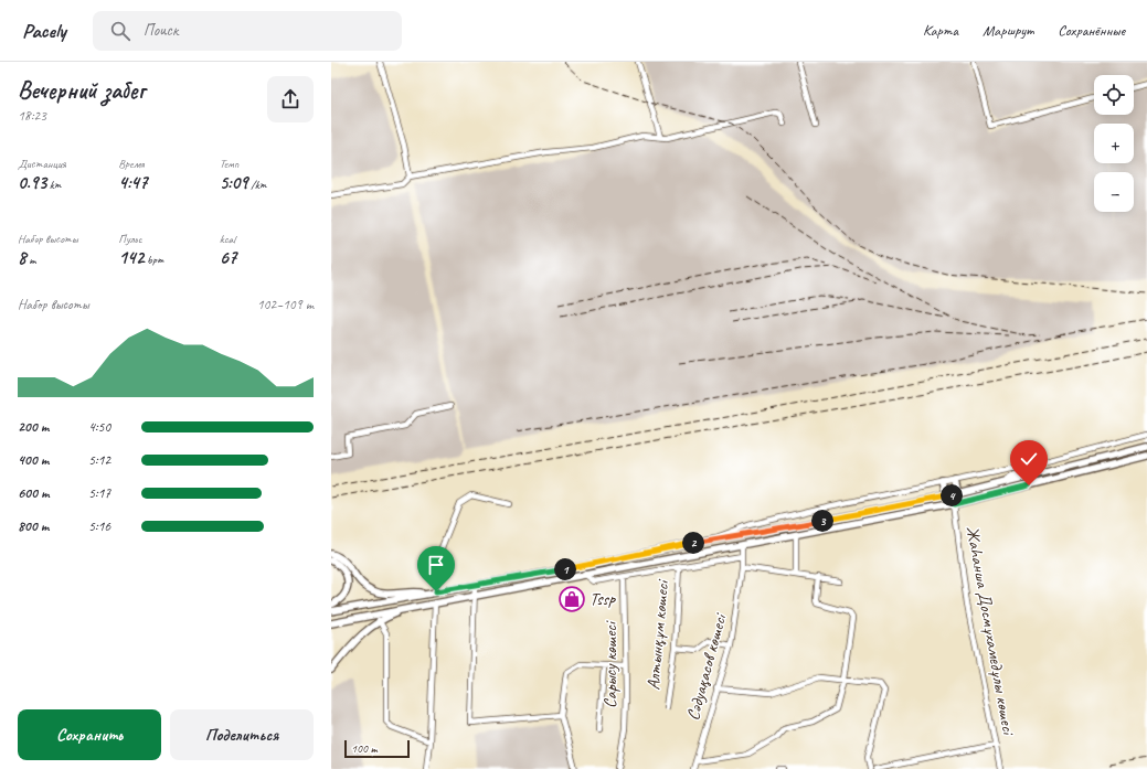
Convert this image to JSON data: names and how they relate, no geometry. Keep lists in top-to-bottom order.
{
  "streets": {
    "street": [
      "Жаһанша Досмұхамедұлы көшесі",
      "Алтынқұм көшесі",
      "Сарысу көшесі",
      "Сәдуақасов көшесі"
    ]
  },
  "places": {
    "shop": ["Tssp"]
  },
  "scale_bar": "100 m",
  "page": {
    "header": "Pacely",
    "search": "Поиск",
    "nav": ["Карта", "Маршрут", "Сохранённые"],
    "heading": ["Вечерний забег", "18:23"],
    "map_buttons": ["+", "−"],
    "stats": [
      ["Дистанция", "0.93 km"],
      ["Время", "4:47"],
      ["Темп", "5:09 /km"],
      ["Набор высоты", "8 m"],
      ["Пульс", "142 bpm"],
      ["kcal", "67"]
    ],
    "chart": ["Набор высоты", "102–109 m"],
    "list": [
      {
        "name": "200 m",
        "note": "4:50"
      },
      {
        "name": "400 m",
        "note": "5:12"
      },
      {
        "name": "600 m",
        "note": "5:17"
      },
      {
        "name": "800 m",
        "note": "5:16"
      }
    ],
    "pins": [
      "4",
      "3",
      "2",
      "1"
    ],
    "buttons": ["Сохранить", "Поделиться"],
    "scale": "100 m"
  }
}
